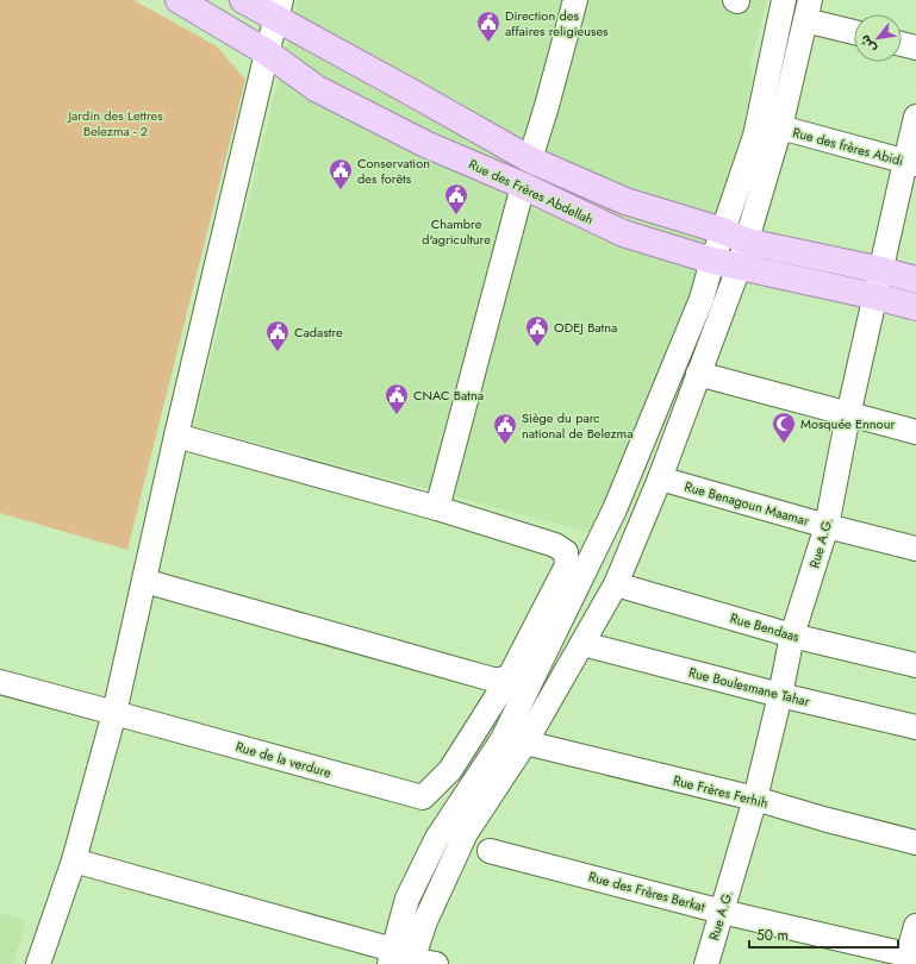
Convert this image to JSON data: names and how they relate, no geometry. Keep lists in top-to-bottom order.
{
  "streets": {
    "main road": ["Rue des Frères Abdellah"],
    "street": [
      "Rue des frères Abidi",
      "Rue Benagoun Maamar",
      "Rue A.G.",
      "Rue Bendaas",
      "Rue Boulesmane Tahar",
      "Rue de la verdure",
      "Rue Frères Ferhih",
      "Rue des Frères Berkat"
    ]
  },
  "crossings": [
    ["Rue des frères Abidi", "Rue A.G."],
    ["Rue des Frères Abdellah", "Rue A.G."],
    ["Rue Benagoun Maamar", "Rue A.G."],
    ["Rue A.G.", "Rue Bendaas"],
    ["Rue A.G.", "Rue Boulesmane Tahar"],
    ["Rue A.G.", "Rue Frères Ferhih"],
    ["Rue A.G.", "Rue des Frères Berkat"]
  ],
  "parks": ["Jardin des Lettres Belezma - 2"],
  "places": {
    "public building": [
      "Direction des affaires religieuses",
      "Conservation des forêts",
      "Chambre d'agriculture",
      "ODEJ Batna",
      "Cadastre",
      "CNAC Batna",
      "Siège du parc national de Belezma"
    ],
    "mosque": ["Mosquée Ennour"]
  },
  "scale_bar": "50 m",
  "north": "bottom left"
}
